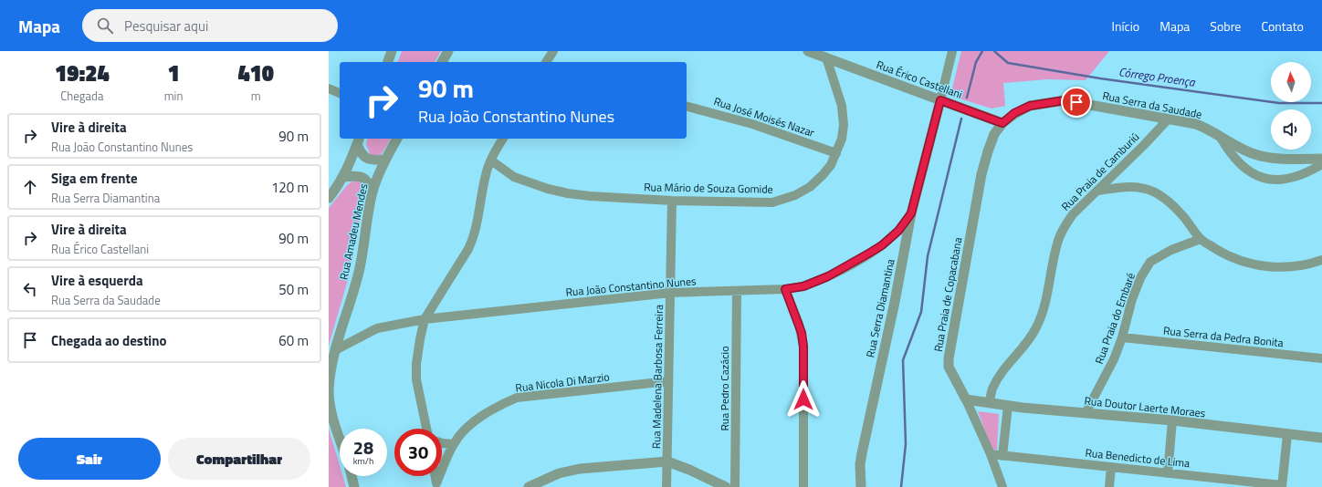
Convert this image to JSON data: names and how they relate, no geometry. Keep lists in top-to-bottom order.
{
  "streets": {
    "street": [
      "Rua Érico Castellani",
      "Rua Serra da Saudade",
      "Rua José Moisés Nazar",
      "Rua Praia de Camburiú",
      "Rua Mário de Souza Gomide",
      "Rua Amadeu Mendes",
      "Rua João Constantino Nunes",
      "Rua Praia de Copacabana",
      "Rua Serra Diamantina",
      "Rua Praia do Embaré",
      "Rua Serra da Pedra Bonita",
      "Rua Madelena Barbosa Ferreira",
      "Rua Nicola Di Marzio",
      "Rua Pedro Cazácio",
      "Rua Doutor Laerte Moraes",
      "Rua Benedicto de Lima"
    ]
  },
  "crossings": [
    ["Rua Érico Castellani", "Rua Serra da Saudade"],
    ["Rua Érico Castellani", "Rua Mário de Souza Gomide"],
    ["Rua Érico Castellani", "Rua Praia de Copacabana"],
    ["Rua Érico Castellani", "Rua Serra Diamantina"],
    ["Rua Serra da Saudade", "Rua Praia de Camburiú"],
    ["Rua Serra da Saudade", "Rua Praia de Copacabana"],
    ["Rua José Moisés Nazar", "Rua Mário de Souza Gomide"],
    ["Rua Praia de Camburiú", "Rua Doutor Laerte Moraes"],
    ["Rua Mário de Souza Gomide", "Rua Madelena Barbosa Ferreira"],
    ["Rua Amadeu Mendes", "Rua João Constantino Nunes"],
    ["Rua João Constantino Nunes", "Rua Serra Diamantina"],
    ["Rua João Constantino Nunes", "Rua Madelena Barbosa Ferreira"],
    ["Rua João Constantino Nunes", "Rua Pedro Cazácio"],
    ["Rua Praia de Copacabana", "Rua Doutor Laerte Moraes"],
    ["Rua Praia de Copacabana", "Rua Benedicto de Lima"],
    ["Rua Praia do Embaré", "Rua Serra da Pedra Bonita"],
    ["Rua Praia do Embaré", "Rua Doutor Laerte Moraes"],
    ["Rua Madelena Barbosa Ferreira", "Rua Nicola Di Marzio"]
  ],
  "water": ["Córrego Proença"],
  "north": "top",
  "page": {
    "header": "Mapa",
    "search": "Pesquisar aqui",
    "nav": [
      "Início",
      "Mapa",
      "Sobre",
      "Contato"
    ],
    "eta": [
      "19:24",
      "Chegada",
      "1",
      "min",
      "410",
      "m"
    ],
    "turn": ["90 m", "Rua João Constantino Nunes"],
    "list": [
      {
        "name": "Vire à direita",
        "note": "Rua João Constantino Nunes",
        "value": "90 m"
      },
      {
        "name": "Siga em frente",
        "note": "Rua Serra Diamantina",
        "value": "120 m"
      },
      {
        "name": "Vire à direita",
        "note": "Rua Érico Castellani",
        "value": "90 m"
      },
      {
        "name": "Vire à esquerda",
        "note": "Rua Serra da Saudade",
        "value": "50 m"
      },
      {
        "name": "Chegada ao destino",
        "value": "60 m"
      }
    ],
    "speed": "28 km/h",
    "limit": "30",
    "buttons": ["Sair", "Compartilhar"]
  }
}
